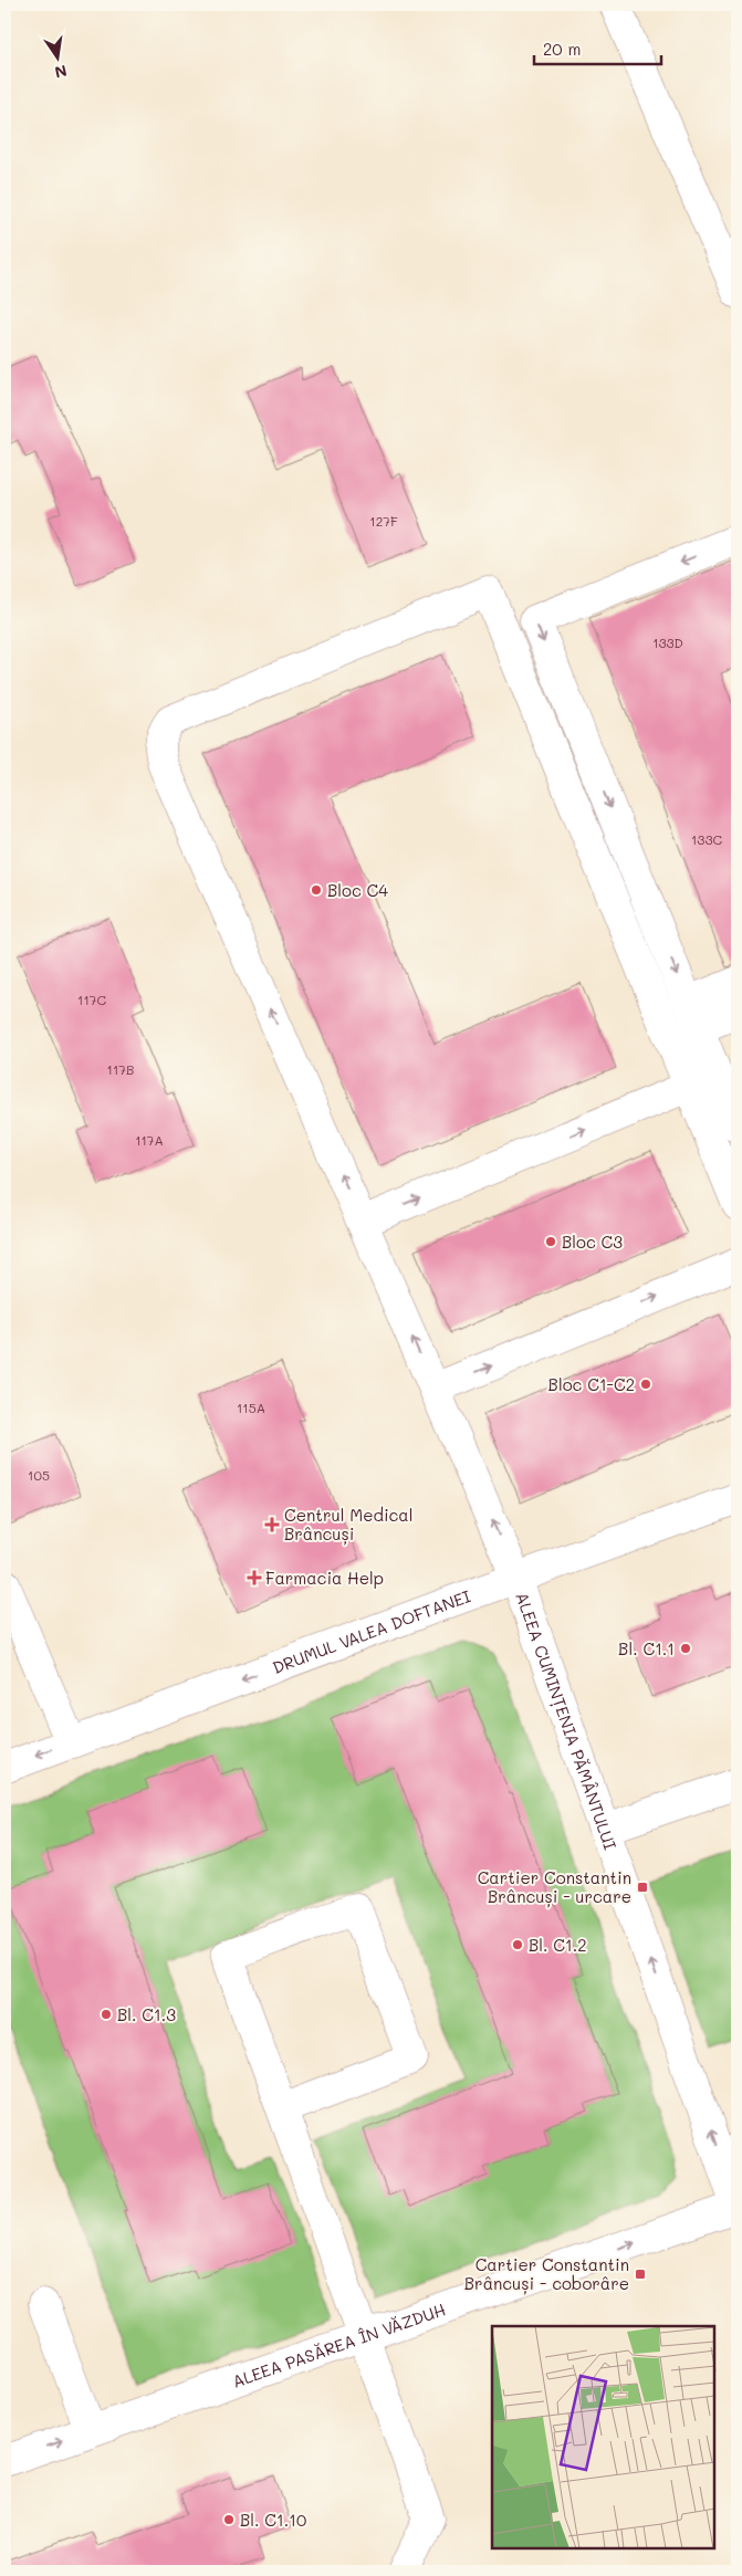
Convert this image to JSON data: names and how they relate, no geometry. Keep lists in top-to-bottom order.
{
  "streets": {
    "street": ["DRUMUL VALEA DOFTANEI", "ALEEA CUMINȚENIA PĂMÂNTULUI", "ALEEA PASĂREA ÎN VĂZDUH"]
  },
  "crossings": [
    ["DRUMUL VALEA DOFTANEI", "ALEEA CUMINȚENIA PĂMÂNTULUI"],
    ["ALEEA CUMINȚENIA PĂMÂNTULUI", "ALEEA PASĂREA ÎN VĂZDUH"]
  ],
  "one_way": ["DRUMUL VALEA DOFTANEI", "ALEEA PASĂREA ÎN VĂZDUH"],
  "places": {
    "other": [
      "Bloc C4",
      "Bloc C3",
      "Bloc C1-C2",
      "Bl. C1.1",
      "Bl. C1.2",
      "Bl. C1.3",
      "Bl. C1.10"
    ],
    "health": ["Centrul Medical Brâncuși", "Farmacia Help"],
    "transit": ["Cartier Constantin Brâncuși - urcare", "Cartier Constantin Brâncuși - coborâre"]
  },
  "house_numbers": [
    "127F",
    "133D",
    "133C",
    "117C",
    "117B",
    "117A",
    "115A",
    "105"
  ],
  "scale_bar": "20 m",
  "north": "bottom"
}
